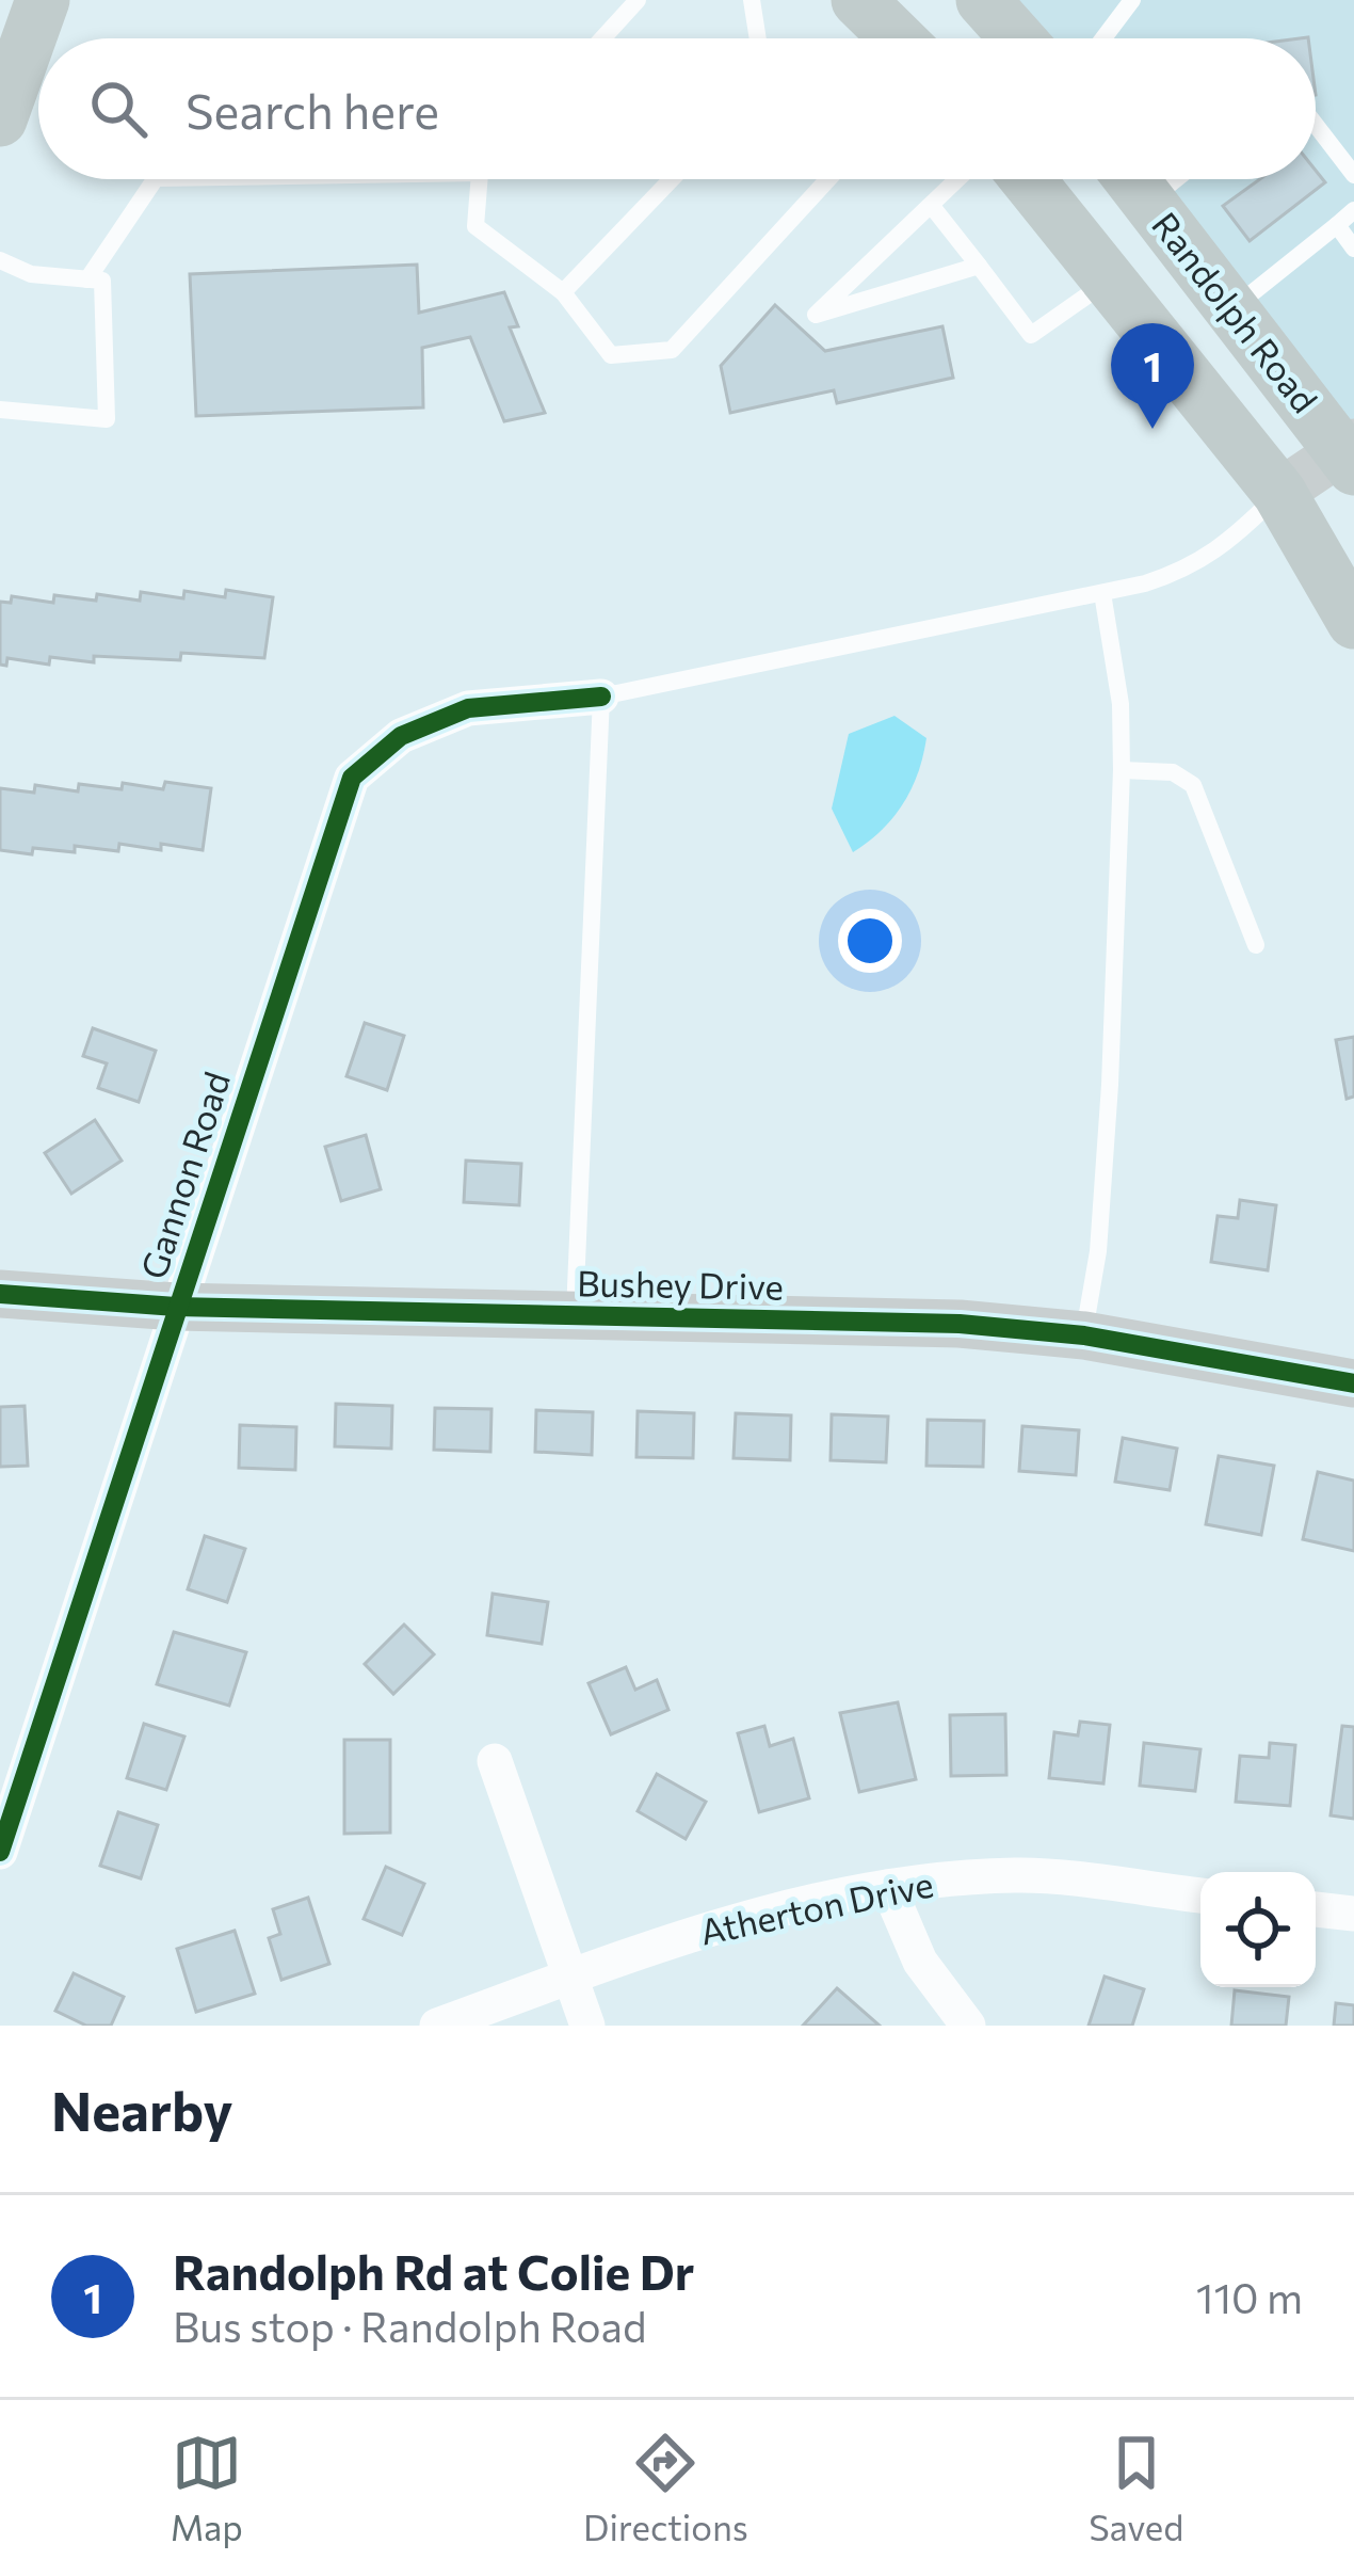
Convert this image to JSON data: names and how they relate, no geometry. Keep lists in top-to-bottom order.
{
  "streets": {
    "main road": ["Randolph Road"],
    "street": ["Gannon Road", "Bushey Drive", "Atherton Drive"]
  },
  "crossings": [
    ["Gannon Road", "Bushey Drive"]
  ],
  "page": {
    "search": "Search here",
    "pins": "1",
    "heading": "Nearby",
    "list": [
      {
        "mark": "1",
        "name": "Randolph Rd at Colie Dr",
        "note": "Bus stop · Randolph Road",
        "value": "110 m"
      }
    ],
    "nav": ["Map", "Directions", "Saved"]
  }
}
